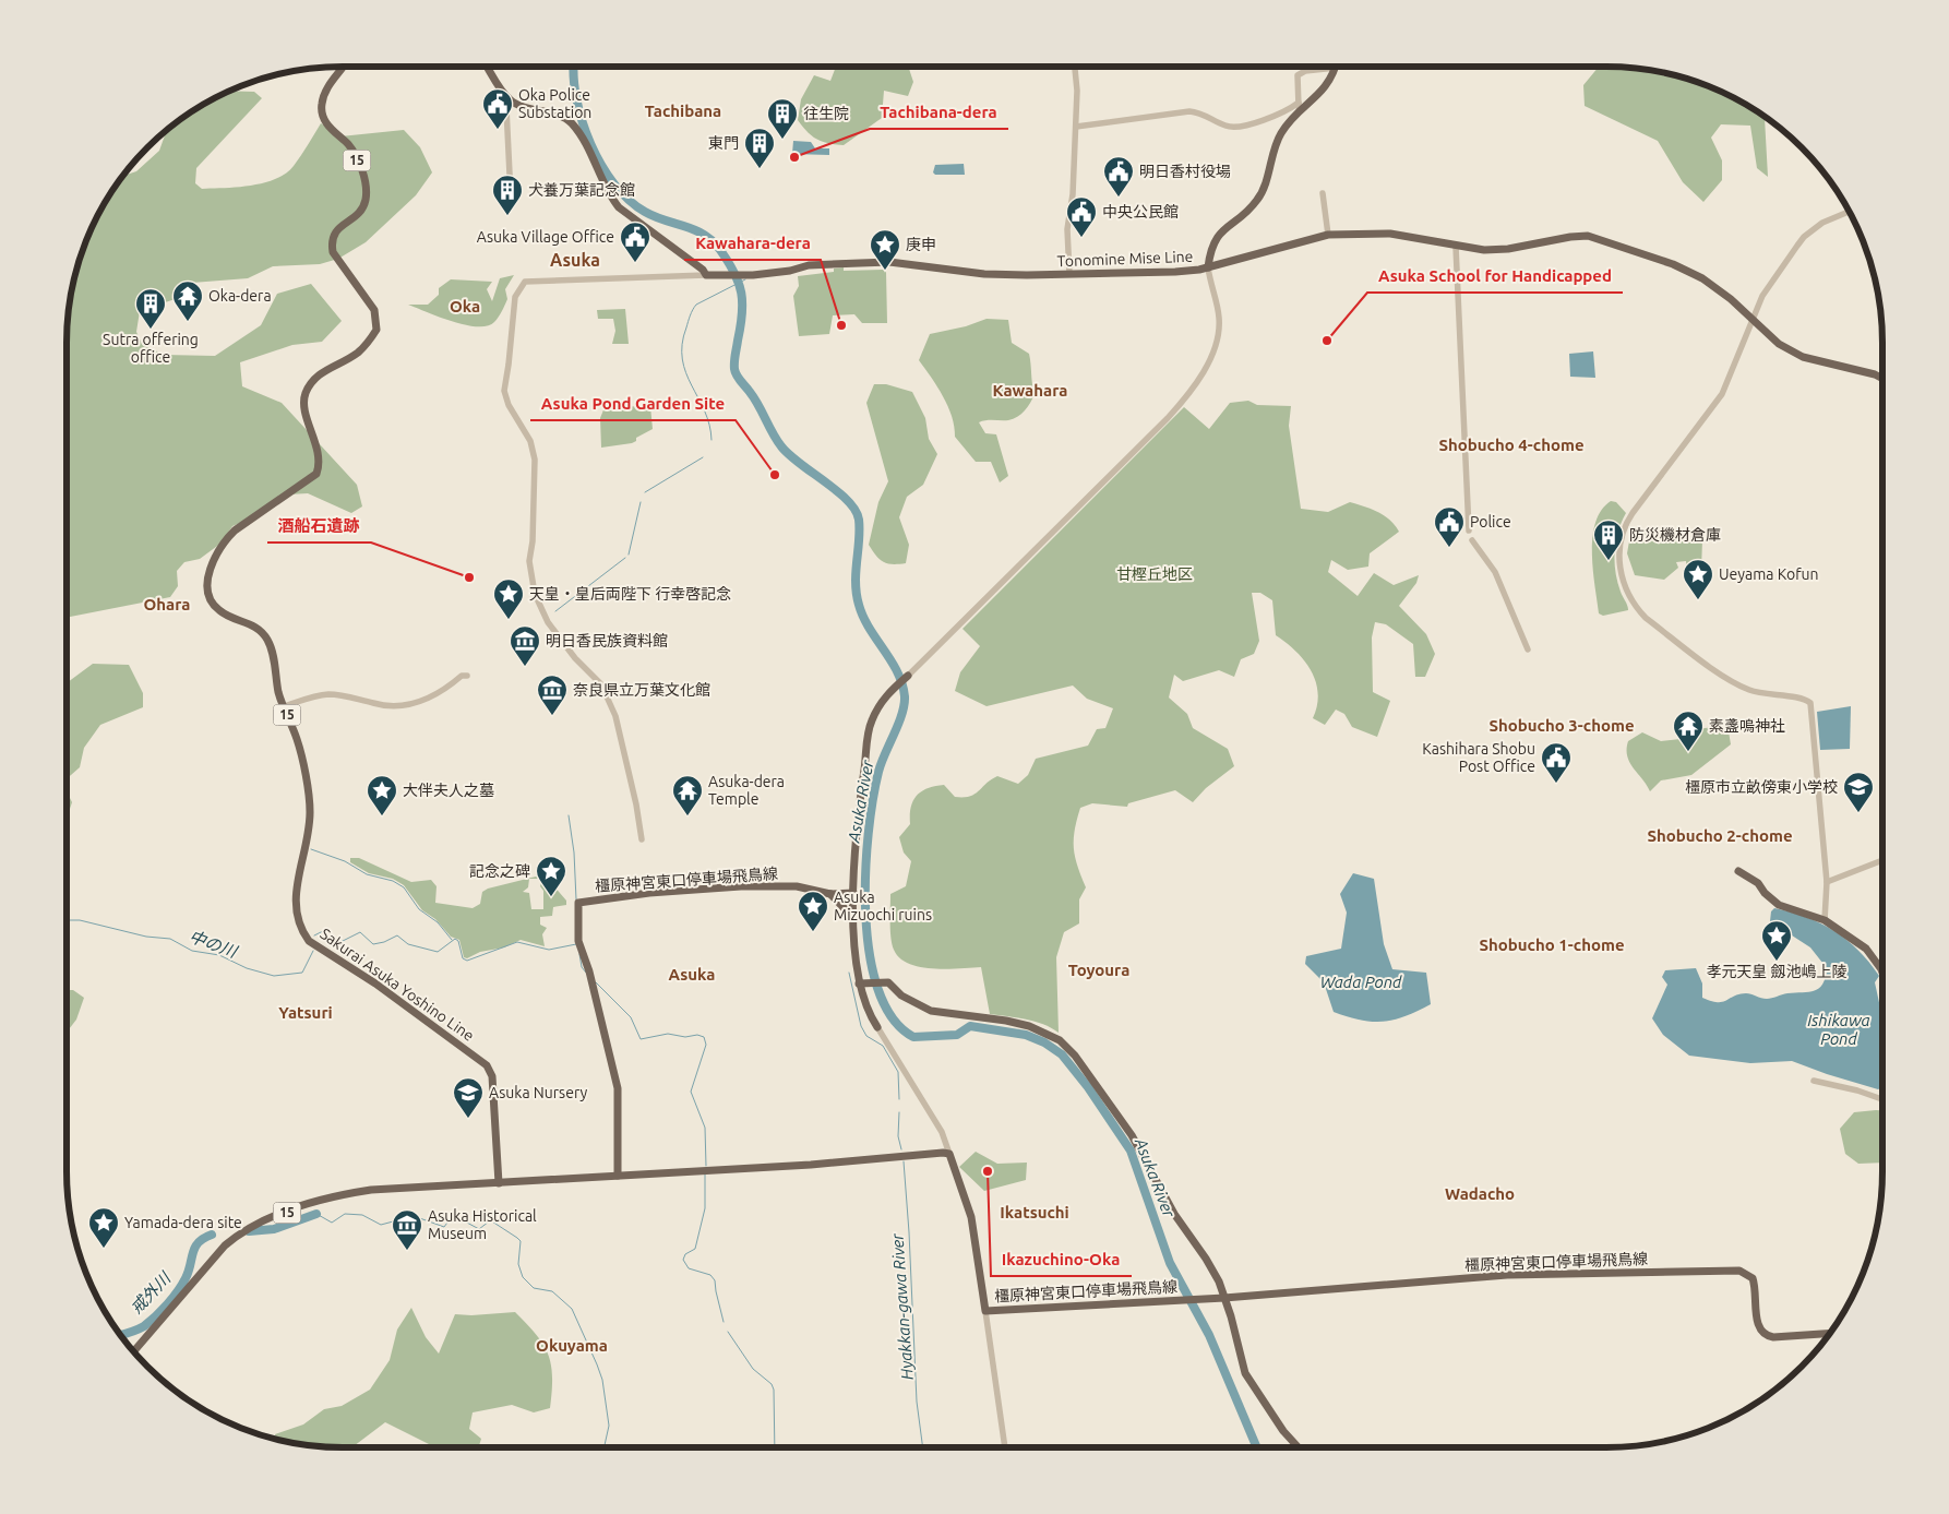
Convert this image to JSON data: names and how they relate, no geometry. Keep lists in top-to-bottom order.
{
  "streets": {
    "main road": [
      "15",
      "Tonomine Mise Line",
      "橿原神宮東口停車場飛鳥線",
      "Sakurai Asuka Yoshino Line"
    ]
  },
  "crossings": [
    ["15", "Sakurai Asuka Yoshino Line"]
  ],
  "districts": [
    "Tachibana",
    "Asuka",
    "Oka",
    "Kawahara",
    "Shobucho 4-chome",
    "Ohara",
    "Shobucho 3-chome",
    "Shobucho 2-chome",
    "Shobucho 1-chome",
    "Toyoura",
    "Asuka",
    "Yatsuri",
    "Wadacho",
    "Ikatsuchi",
    "Okuyama"
  ],
  "water": [
    "Asuka River",
    "中の川",
    "Wada Pond",
    "Ishikawa Pond",
    "戒外川",
    "Hyakkan-gawa River"
  ],
  "parks": ["甘樫丘地区"],
  "places": {
    "public building": [
      "Oka Police Substation",
      "明日香村役場",
      "中央公民館",
      "Asuka Village Office",
      "Police",
      "Kashihara Shobu Post Office"
    ],
    "building": [
      "往生院",
      "東門",
      "犬養万葉記念館",
      "Sutra offering office",
      "防災機材倉庫"
    ],
    "other": [
      "Tachibana-dera",
      "Kawahara-dera",
      "Asuka School for Handicapped",
      "Asuka Pond Garden Site",
      "酒船石遺跡",
      "Ikazuchino-Oka"
    ],
    "place": [
      "庚申",
      "Ueyama Kofun",
      "天皇・皇后両陛下 行幸啓記念",
      "大伴夫人之墓",
      "記念之碑",
      "Asuka Mizuochi ruins",
      "孝元天皇 劔池嶋上陵",
      "Yamada-dera site"
    ],
    "temple": ["Oka-dera", "素盞嗚神社", "Asuka-dera Temple"],
    "museum": ["明日香民族資料館", "奈良県立万葉文化館", "Asuka Historical Museum"],
    "school or university": ["橿原市立畝傍東小学校", "Asuka Nursery"]
  }
}
